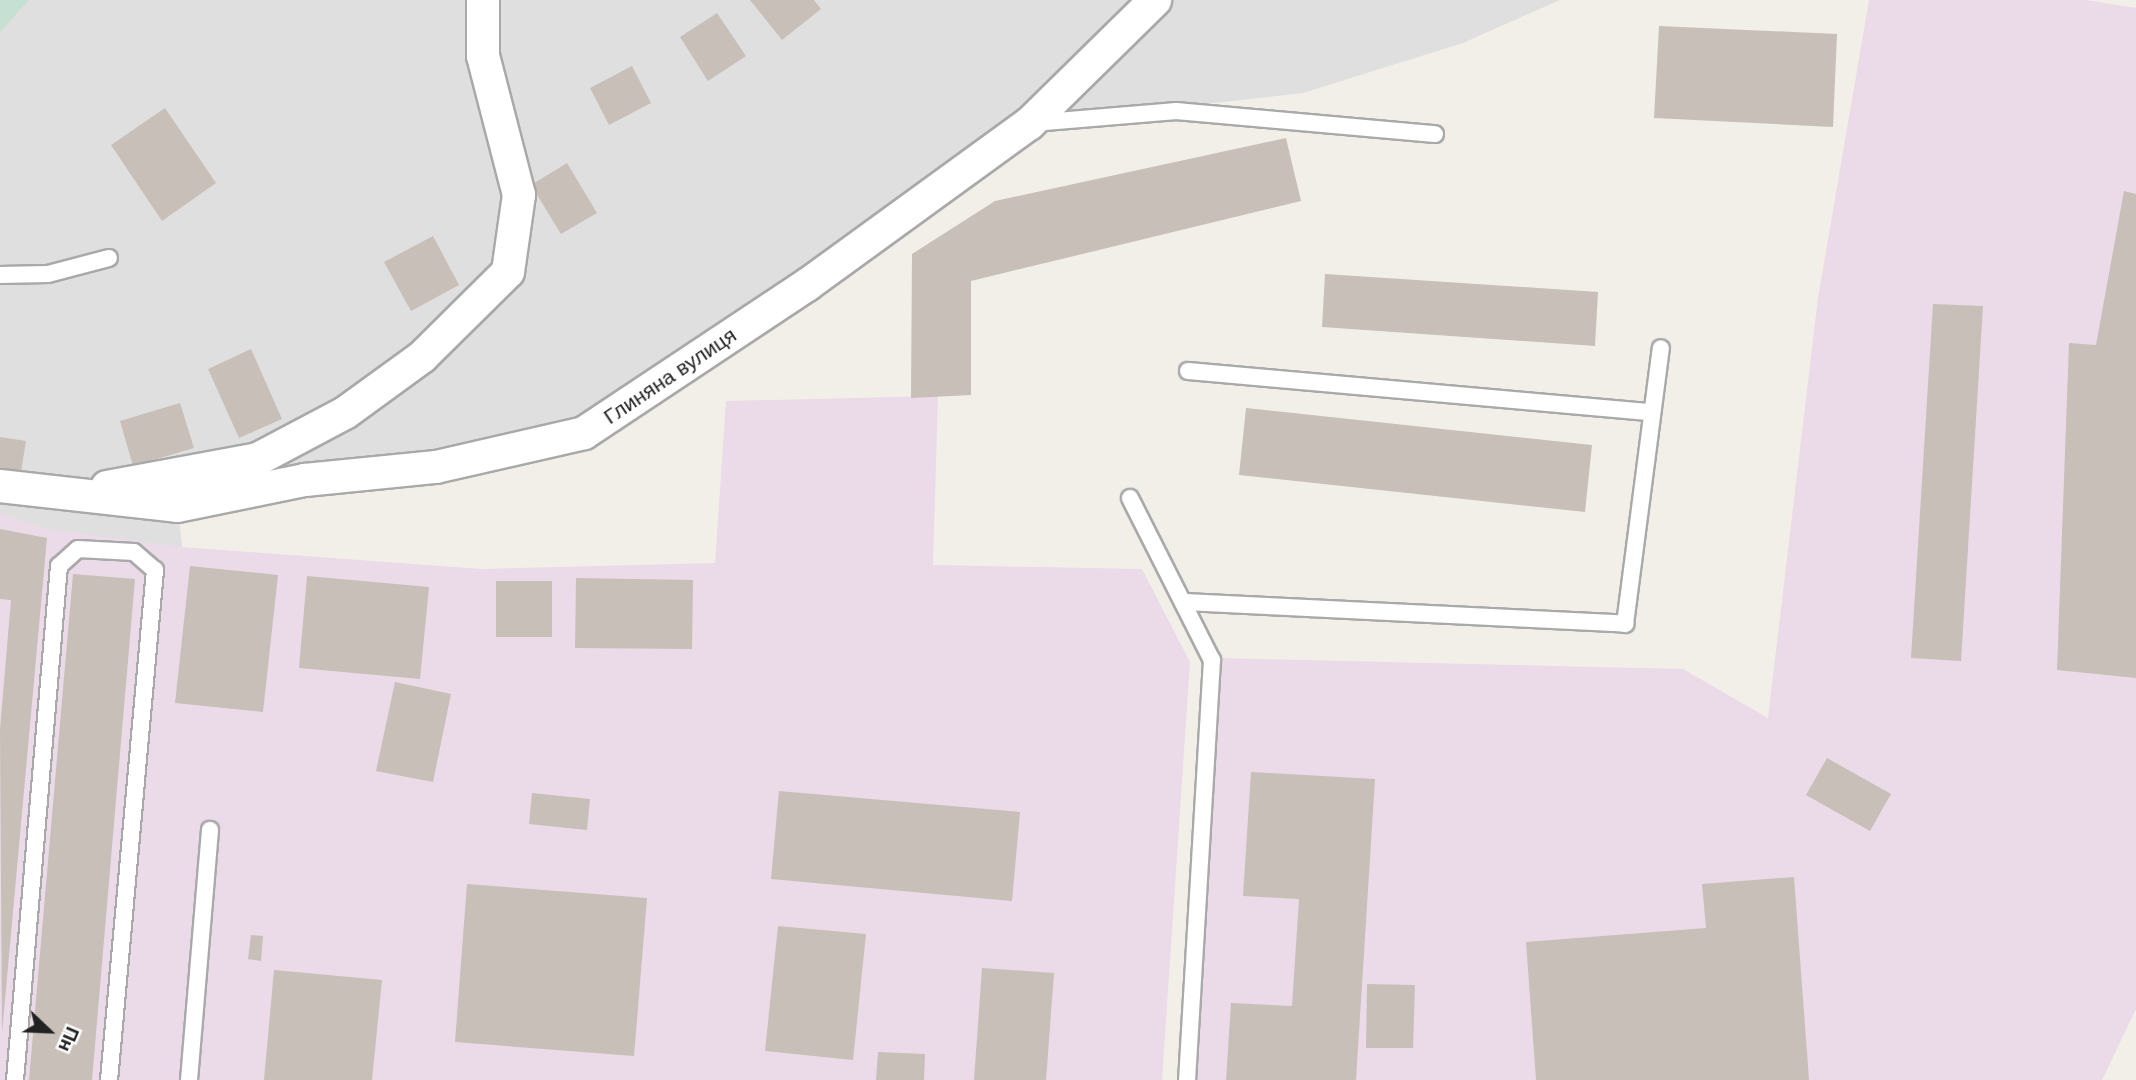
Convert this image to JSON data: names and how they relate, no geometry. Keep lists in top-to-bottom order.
{
  "streets": {
    "street": ["Глиняна вулиця"]
  },
  "north": "bottom right"
}
